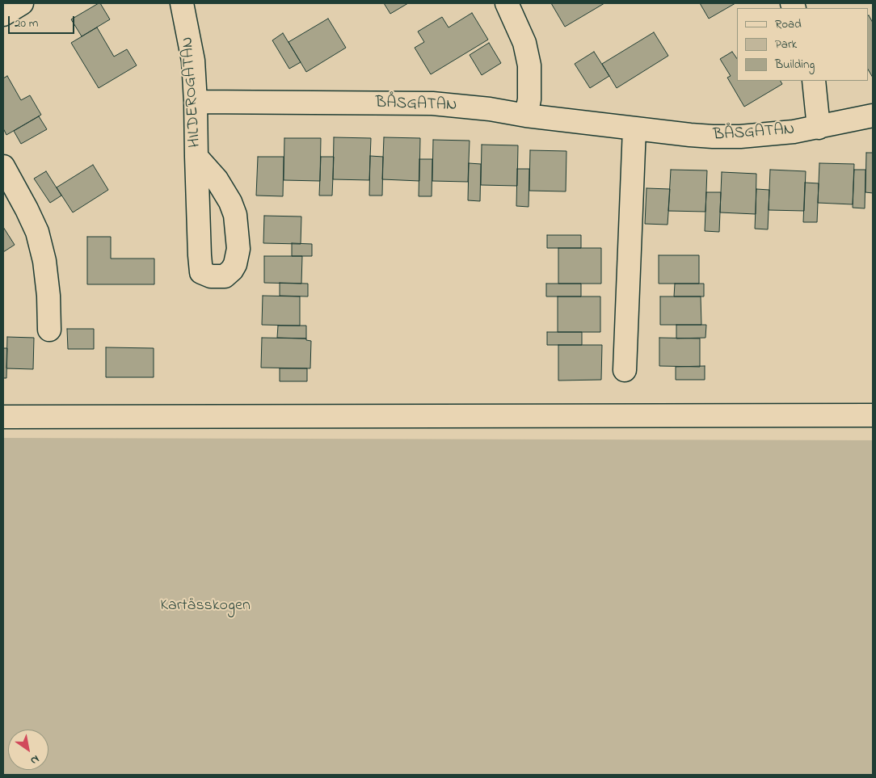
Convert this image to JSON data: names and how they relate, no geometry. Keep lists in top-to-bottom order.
{
  "streets": {
    "street": ["HILDEROGATAN", "BÅSGATAN"]
  },
  "crossings": [
    ["HILDEROGATAN", "BÅSGATAN"]
  ],
  "parks": ["Kartåsskogen"],
  "legend": ["Road", "Park", "Building"],
  "scale_bar": "20 m",
  "north": "bottom right"
}
